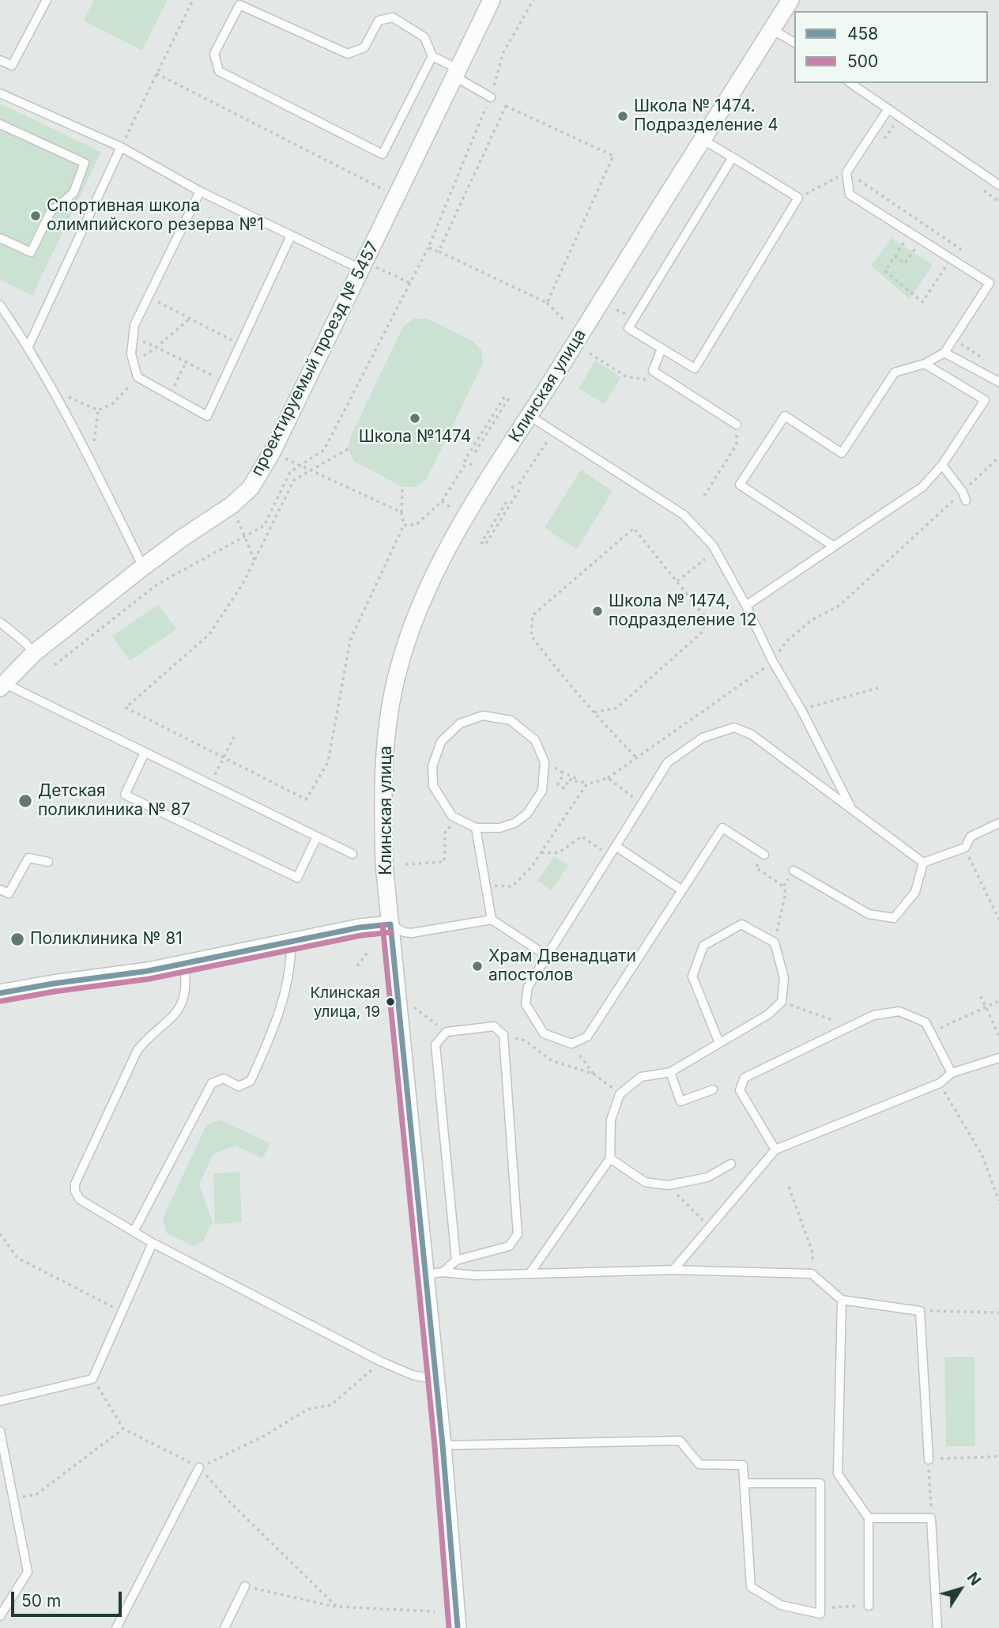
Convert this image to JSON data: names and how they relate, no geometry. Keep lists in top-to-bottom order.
{
  "streets": {
    "street": ["проектируемый проезд № 5457", "Клинская улица"]
  },
  "places": [
    "Школа № 1474. Подразделение 4",
    "Спортивная школа олимпийского резерва №1",
    "Школа №1474",
    "Школа № 1474, подразделение 12",
    "Детская поликлиника № 87",
    "Поликлиника № 81",
    "Храм Двенадцати апостолов",
    "Клинская улица, 19"
  ],
  "lines": ["transit line 458", "transit line 500"],
  "legend": ["458", "500"],
  "scale_bar": "50 m",
  "north": "top right"
}
